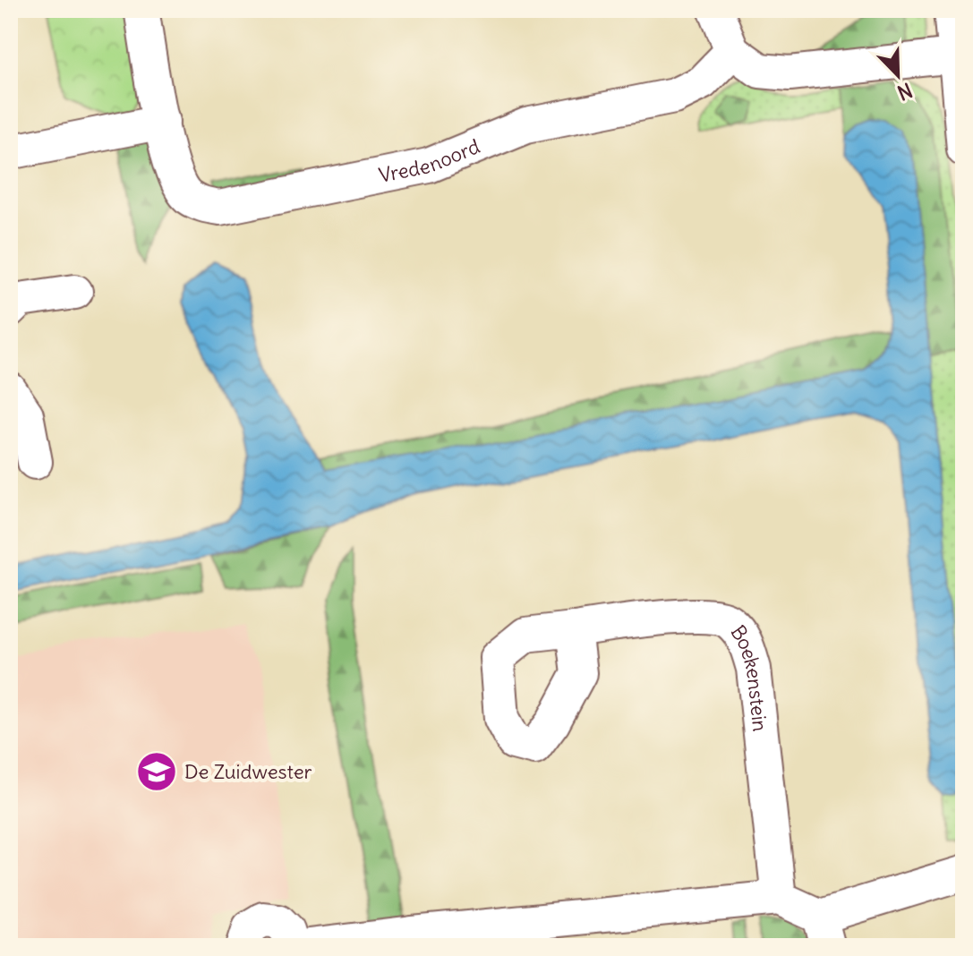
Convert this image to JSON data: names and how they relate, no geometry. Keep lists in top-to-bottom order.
{
  "streets": {
    "street": ["Vredenoord", "Boekenstein"]
  },
  "places": {
    "school or university": ["De Zuidwester"]
  },
  "north": "bottom right"
}
